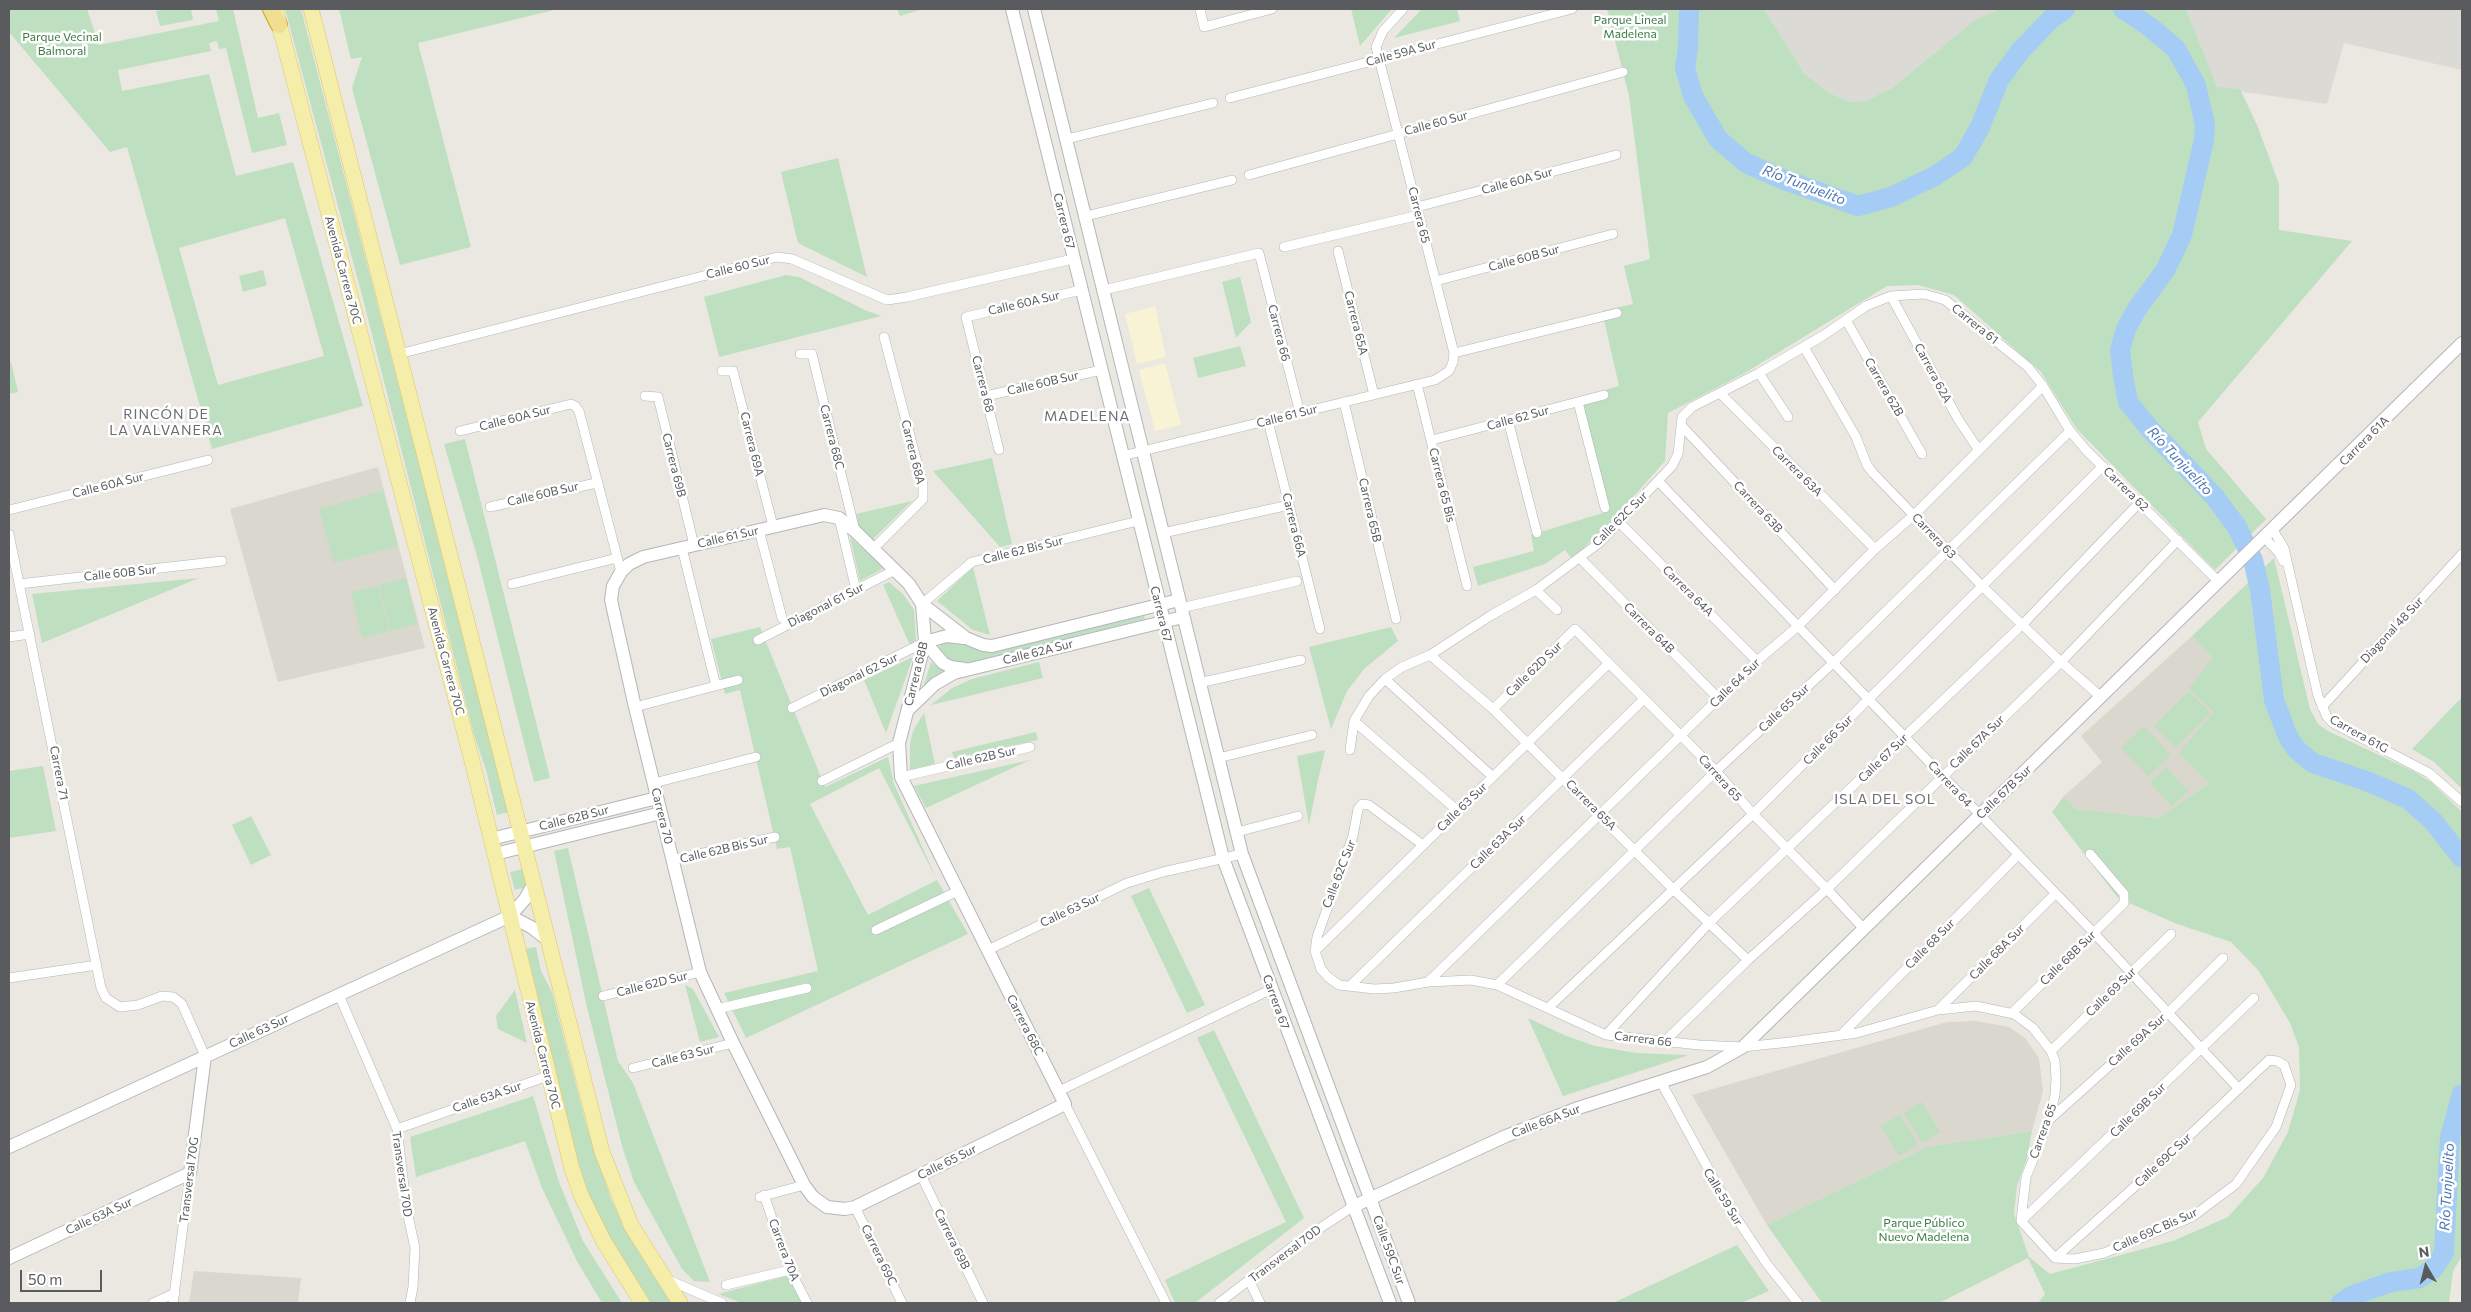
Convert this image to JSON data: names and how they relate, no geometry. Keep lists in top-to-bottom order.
{
  "streets": {
    "main road": ["Avenida Carrera 70C"],
    "street": [
      "Calle 59A Sur",
      "Calle 60 Sur",
      "Calle 60A Sur",
      "Carrera 65",
      "Carrera 67",
      "Calle 60B Sur",
      "Carrera 65A",
      "Carrera 61",
      "Carrera 66",
      "Carrera 62A",
      "Carrera 68",
      "Carrera 62B",
      "Calle 61 Sur",
      "Calle 62 Sur",
      "Carrera 68C",
      "Carrera 61A",
      "Carrera 69A",
      "Carrera 68A",
      "Carrera 69B",
      "Carrera 63A",
      "Carrera 65 Bis",
      "Carrera 62",
      "Carrera 63B",
      "Carrera 65B",
      "Calle 62C Sur",
      "Carrera 66A",
      "Carrera 63",
      "Calle 62 Bis Sur",
      "Carrera 64A",
      "Diagonal 61 Sur",
      "Carrera 64B",
      "Diagonal 48 Sur",
      "Calle 62A Sur",
      "Calle 62D Sur",
      "Carrera 68B",
      "Diagonal 62 Sur",
      "Calle 64 Sur",
      "Calle 65 Sur",
      "Carrera 61G",
      "Calle 66 Sur",
      "Calle 67A Sur",
      "Calle 62B Sur",
      "Calle 67 Sur",
      "Carrera 71",
      "Carrera 64",
      "Calle 67B Sur",
      "Calle 63 Sur",
      "Carrera 70",
      "Calle 63A Sur",
      "Calle 62B Bis Sur",
      "Calle 68 Sur",
      "Calle 68A Sur",
      "Calle 68B Sur",
      "Calle 69 Sur",
      "Calle 69A Sur",
      "Calle 69B Sur",
      "Calle 66A Sur",
      "Calle 69C Sur",
      "Transversal 70D",
      "Transversal 70G",
      "Calle 59 Sur",
      "Calle 69C Bis Sur",
      "Carrera 70A",
      "Calle 59C Sur",
      "Carrera 69C"
    ]
  },
  "crossings": [
    ["Calle 59A Sur", "Carrera 65"],
    ["Calle 60 Sur", "Carrera 65"],
    ["Calle 60 Sur", "Carrera 67"],
    ["Calle 60A Sur", "Carrera 65"],
    ["Calle 60A Sur", "Carrera 67"],
    ["Calle 60A Sur", "Calle 60B Sur"],
    ["Calle 60A Sur", "Carrera 68"],
    ["Carrera 65", "Calle 60B Sur"],
    ["Carrera 65", "Carrera 66"],
    ["Carrera 65", "Calle 61 Sur"],
    ["Carrera 65", "Calle 62D Sur"],
    ["Carrera 65", "Calle 64 Sur"],
    ["Carrera 65", "Calle 65 Sur"],
    ["Carrera 65", "Calle 66 Sur"],
    ["Carrera 65", "Calle 67A Sur"],
    ["Carrera 65", "Calle 67 Sur"],
    ["Carrera 65", "Calle 67B Sur"],
    ["Carrera 65", "Calle 63 Sur"],
    ["Carrera 65", "Calle 63A Sur"],
    ["Carrera 65", "Calle 68A Sur"],
    ["Carrera 65", "Calle 68B Sur"],
    ["Carrera 65", "Calle 69 Sur"],
    ["Carrera 65", "Calle 69A Sur"],
    ["Carrera 65", "Calle 69B Sur"],
    ["Carrera 67", "Calle 60B Sur"],
    ["Carrera 67", "Carrera 66"],
    ["Carrera 67", "Calle 61 Sur"],
    ["Carrera 67", "Calle 62 Bis Sur"],
    ["Carrera 67", "Calle 62A Sur"],
    ["Carrera 67", "Calle 63 Sur"],
    ["Carrera 67", "Calle 66A Sur"],
    ["Carrera 67", "Transversal 70D"],
    ["Carrera 67", "Calle 59C Sur"],
    ["Calle 60B Sur", "Carrera 68"],
    ["Calle 60B Sur", "Carrera 71"],
    ["Avenida Carrera 70C", "Calle 62B Sur"],
    ["Avenida Carrera 70C", "Calle 63 Sur"],
    ["Avenida Carrera 70C", "Calle 63A Sur"],
    ["Carrera 65A", "Calle 61 Sur"],
    ["Carrera 65A", "Calle 62C Sur"],
    ["Carrera 65A", "Calle 62D Sur"],
    ["Carrera 65A", "Calle 64 Sur"],
    ["Carrera 65A", "Calle 65 Sur"],
    ["Carrera 65A", "Calle 66 Sur"],
    ["Carrera 65A", "Calle 67A Sur"],
    ["Carrera 65A", "Calle 67 Sur"],
    ["Carrera 65A", "Calle 63 Sur"],
    ["Carrera 65A", "Calle 63A Sur"],
    ["Carrera 61", "Carrera 62A"],
    ["Carrera 61", "Carrera 62"],
    ["Carrera 61", "Calle 62C Sur"],
    ["Carrera 61", "Calle 64 Sur"],
    ["Carrera 66", "Calle 61 Sur"],
    ["Carrera 66", "Calle 62C Sur"],
    ["Carrera 66", "Calle 64 Sur"],
    ["Carrera 66", "Calle 65 Sur"],
    ["Carrera 66", "Calle 66 Sur"],
    ["Carrera 66", "Calle 67A Sur"],
    ["Carrera 66", "Calle 67 Sur"],
    ["Carrera 66", "Calle 67B Sur"],
    ["Carrera 66", "Calle 63 Sur"],
    ["Carrera 66", "Calle 63A Sur"],
    ["Carrera 66", "Calle 68 Sur"],
    ["Carrera 66", "Calle 68A Sur"],
    ["Carrera 66", "Calle 66A Sur"],
    ["Carrera 62A", "Calle 62C Sur"],
    ["Carrera 62A", "Calle 64 Sur"],
    ["Carrera 62B", "Calle 62C Sur"],
    ["Calle 61 Sur", "Carrera 69A"],
    ["Calle 61 Sur", "Carrera 69B"],
    ["Calle 61 Sur", "Carrera 65 Bis"],
    ["Calle 61 Sur", "Carrera 65B"],
    ["Calle 61 Sur", "Carrera 66A"],
    ["Calle 61 Sur", "Carrera 70"],
    ["Calle 62 Sur", "Carrera 65 Bis"],
    ["Carrera 68C", "Carrera 68B"],
    ["Carrera 68C", "Calle 65 Sur"],
    ["Carrera 68C", "Calle 62B Sur"],
    ["Carrera 68C", "Calle 63 Sur"],
    ["Carrera 61A", "Carrera 61G"],
    ["Carrera 61A", "Calle 67B Sur"],
    ["Carrera 69B", "Calle 65 Sur"],
    ["Carrera 63A", "Calle 62C Sur"],
    ["Carrera 63A", "Calle 64 Sur"],
    ["Carrera 62", "Calle 64 Sur"],
    ["Carrera 62", "Calle 65 Sur"],
    ["Carrera 62", "Calle 66 Sur"],
    ["Carrera 62", "Calle 67A Sur"],
    ["Carrera 62", "Calle 67 Sur"],
    ["Carrera 62", "Calle 67B Sur"],
    ["Carrera 63B", "Calle 62C Sur"],
    ["Carrera 63B", "Calle 64 Sur"],
    ["Calle 62C Sur", "Carrera 63"],
    ["Calle 62C Sur", "Carrera 64A"],
    ["Calle 62C Sur", "Carrera 64B"],
    ["Calle 62C Sur", "Carrera 64"],
    ["Calle 62C Sur", "Calle 63 Sur"],
    ["Carrera 63", "Calle 64 Sur"],
    ["Carrera 63", "Calle 65 Sur"],
    ["Carrera 63", "Calle 66 Sur"],
    ["Carrera 63", "Calle 67A Sur"],
    ["Carrera 63", "Calle 67 Sur"],
    ["Carrera 63", "Calle 67B Sur"],
    ["Calle 62 Bis Sur", "Calle 62A Sur"],
    ["Calle 62 Bis Sur", "Carrera 68B"],
    ["Carrera 64A", "Calle 64 Sur"],
    ["Carrera 64B", "Calle 64 Sur"],
    ["Diagonal 48 Sur", "Carrera 61G"],
    ["Calle 62A Sur", "Carrera 68B"],
    ["Calle 62A Sur", "Diagonal 62 Sur"],
    ["Calle 62D Sur", "Carrera 70"],
    ["Carrera 68B", "Diagonal 62 Sur"],
    ["Calle 64 Sur", "Carrera 64"],
    ["Calle 65 Sur", "Carrera 64"],
    ["Calle 65 Sur", "Carrera 70"],
    ["Calle 65 Sur", "Carrera 69C"],
    ["Carrera 61G", "Calle 67B Sur"],
    ["Calle 66 Sur", "Carrera 64"],
    ["Calle 67A Sur", "Carrera 64"],
    ["Calle 62B Sur", "Carrera 70"],
    ["Calle 67 Sur", "Carrera 64"],
    ["Carrera 71", "Calle 63 Sur"],
    ["Carrera 71", "Transversal 70G"],
    ["Carrera 64", "Calle 67B Sur"],
    ["Carrera 64", "Calle 68 Sur"],
    ["Carrera 64", "Calle 68A Sur"],
    ["Carrera 64", "Calle 68B Sur"],
    ["Carrera 64", "Calle 69 Sur"],
    ["Carrera 64", "Calle 69A Sur"],
    ["Carrera 64", "Calle 69B Sur"],
    ["Carrera 64", "Calle 69C Sur"],
    ["Calle 67B Sur", "Calle 66A Sur"],
    ["Calle 63 Sur", "Carrera 70"],
    ["Calle 63 Sur", "Transversal 70D"],
    ["Calle 63 Sur", "Transversal 70G"],
    ["Carrera 70", "Calle 62B Bis Sur"],
    ["Carrera 70", "Carrera 70A"],
    ["Calle 63A Sur", "Transversal 70D"],
    ["Calle 63A Sur", "Transversal 70G"],
    ["Calle 66A Sur", "Transversal 70D"],
    ["Calle 66A Sur", "Calle 59 Sur"],
    ["Calle 66A Sur", "Calle 59C Sur"],
    ["Calle 69C Sur", "Calle 69C Bis Sur"],
    ["Transversal 70D", "Calle 59C Sur"]
  ],
  "districts": ["RINCÓN DE LA VALVANERA", "MADELENA", "ISLA DEL SOL"],
  "water": ["Río Tunjuelito"],
  "parks": ["Parque Lineal Madelena", "Parque Vecinal Balmoral", "Parque Público Nuevo Madelena"],
  "scale_bar": "50 m",
  "north": "top"
}
